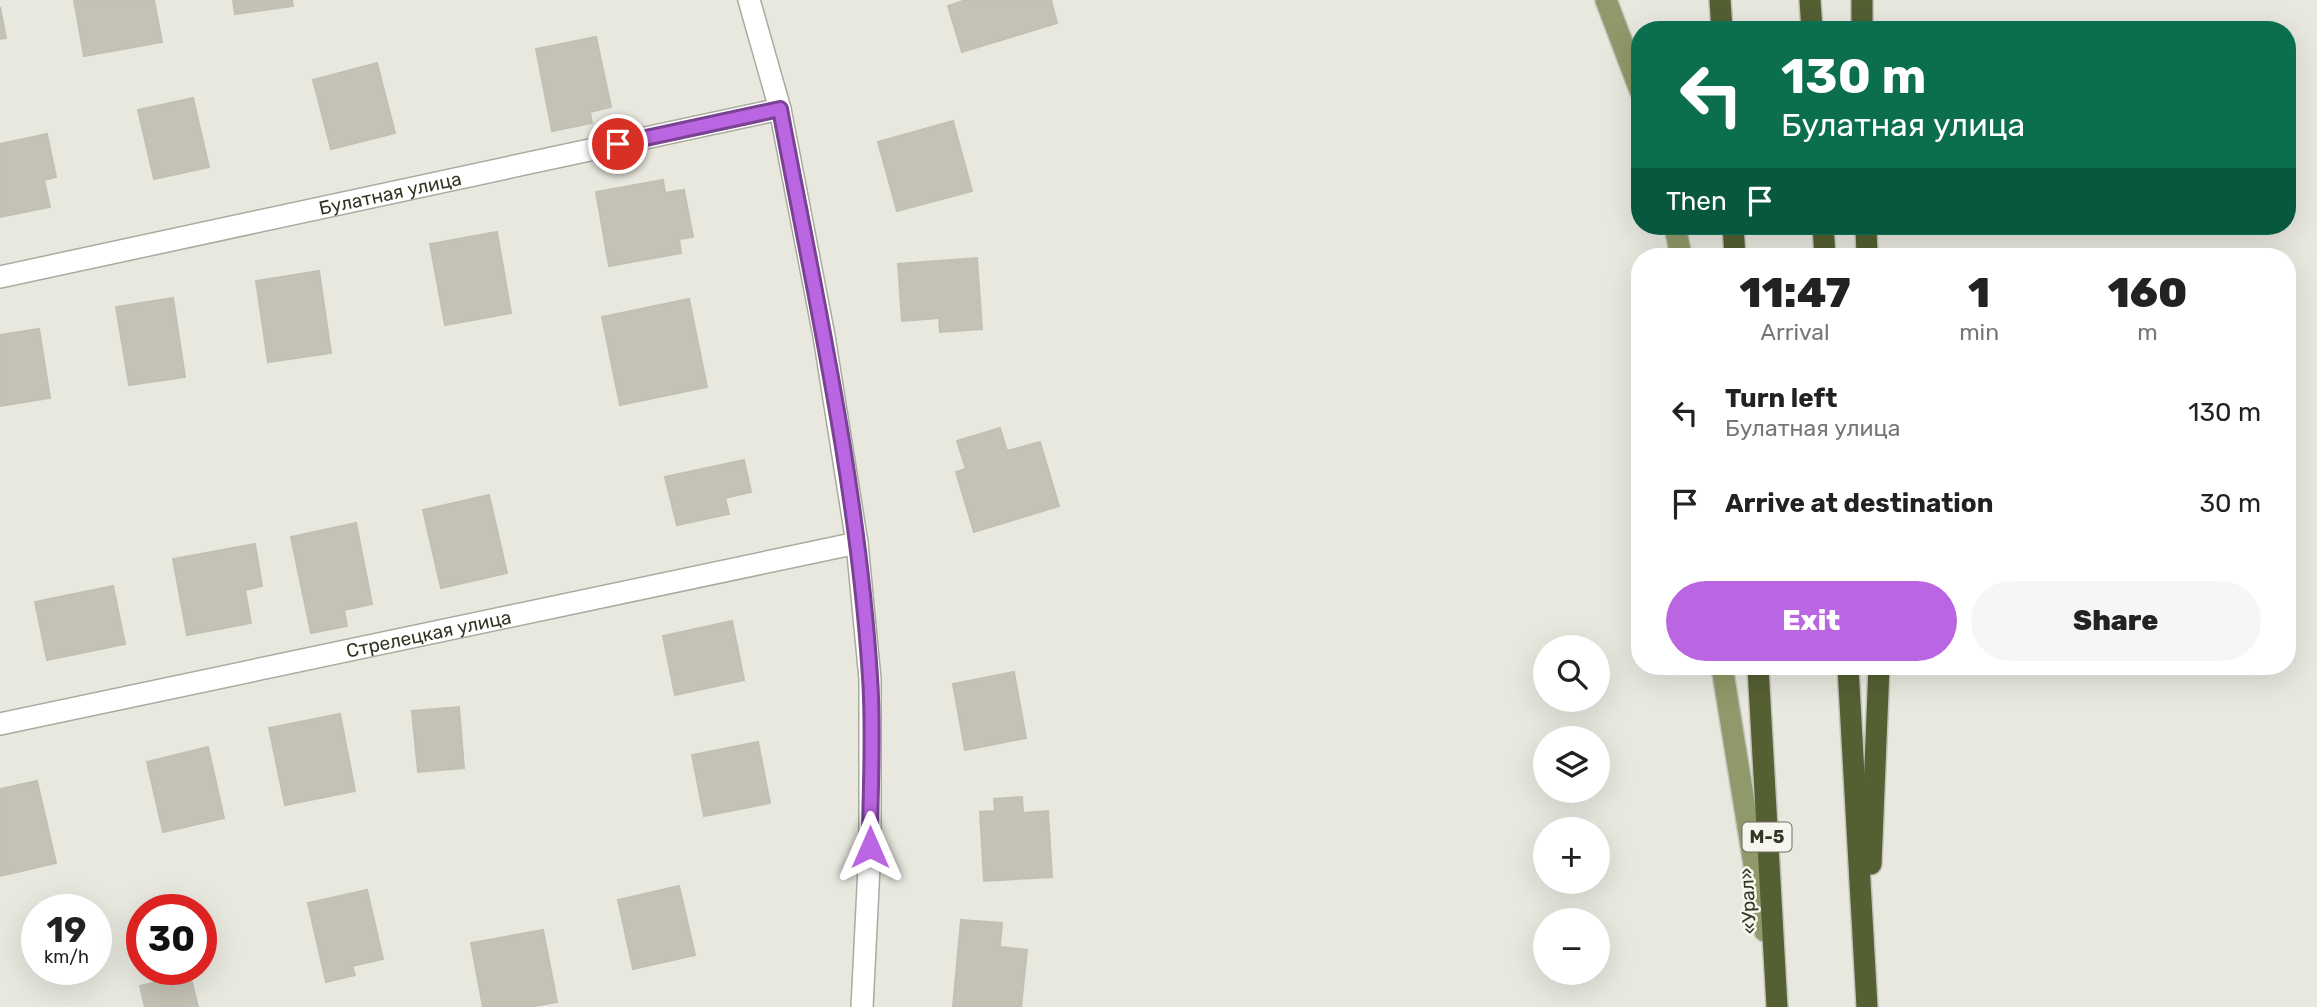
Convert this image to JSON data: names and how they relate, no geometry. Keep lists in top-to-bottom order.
{
  "streets": {
    "highway": ["М-5", "«Урал»"],
    "street": ["Булатная улица", "Стрелецкая улица"]
  },
  "page": {
    "turn": ["130 m", "Булатная улица"],
    "then": "Then",
    "eta": [
      "11:47",
      "Arrival",
      "1",
      "min",
      "160",
      "m"
    ],
    "list": [
      {
        "name": "Turn left",
        "note": "Булатная улица",
        "value": "130 m"
      },
      {
        "name": "Arrive at destination",
        "value": "30 m"
      }
    ],
    "buttons": ["Exit", "Share"],
    "map_buttons": ["+", "−"],
    "speed": "19 km/h",
    "limit": "30"
  }
}
